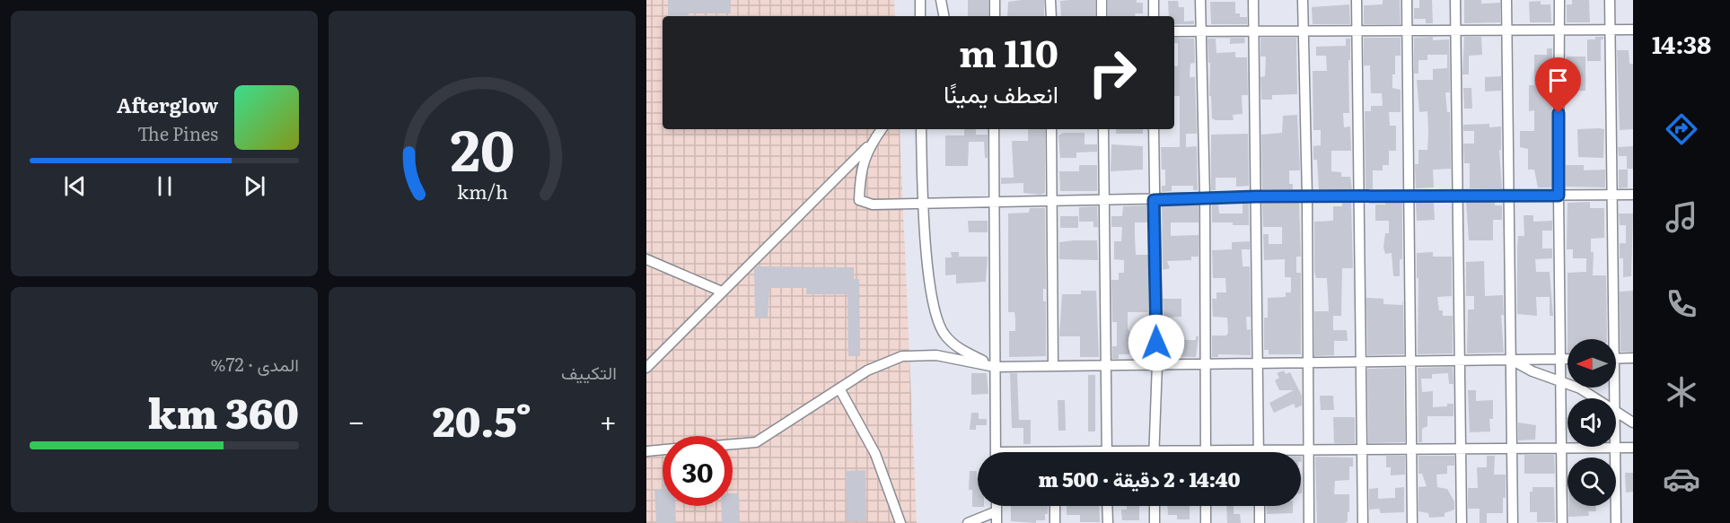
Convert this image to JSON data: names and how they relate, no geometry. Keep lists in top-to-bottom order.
{
  "north": "left",
  "page": {
    "tabs": "14:38",
    "turn": ["110 m", "انعطف يمينًا"],
    "song": ["Afterglow", "The Pines"],
    "tile": [
      "التكييف",
      ["المدى · 72%", "360 km"]
    ],
    "heat": ["−", "20.5°", "+"],
    "limit": "30",
    "trip": "14:40 · 2 دقيقة · 500 m",
    "gauge": ["20", "km/h"]
  }
}
